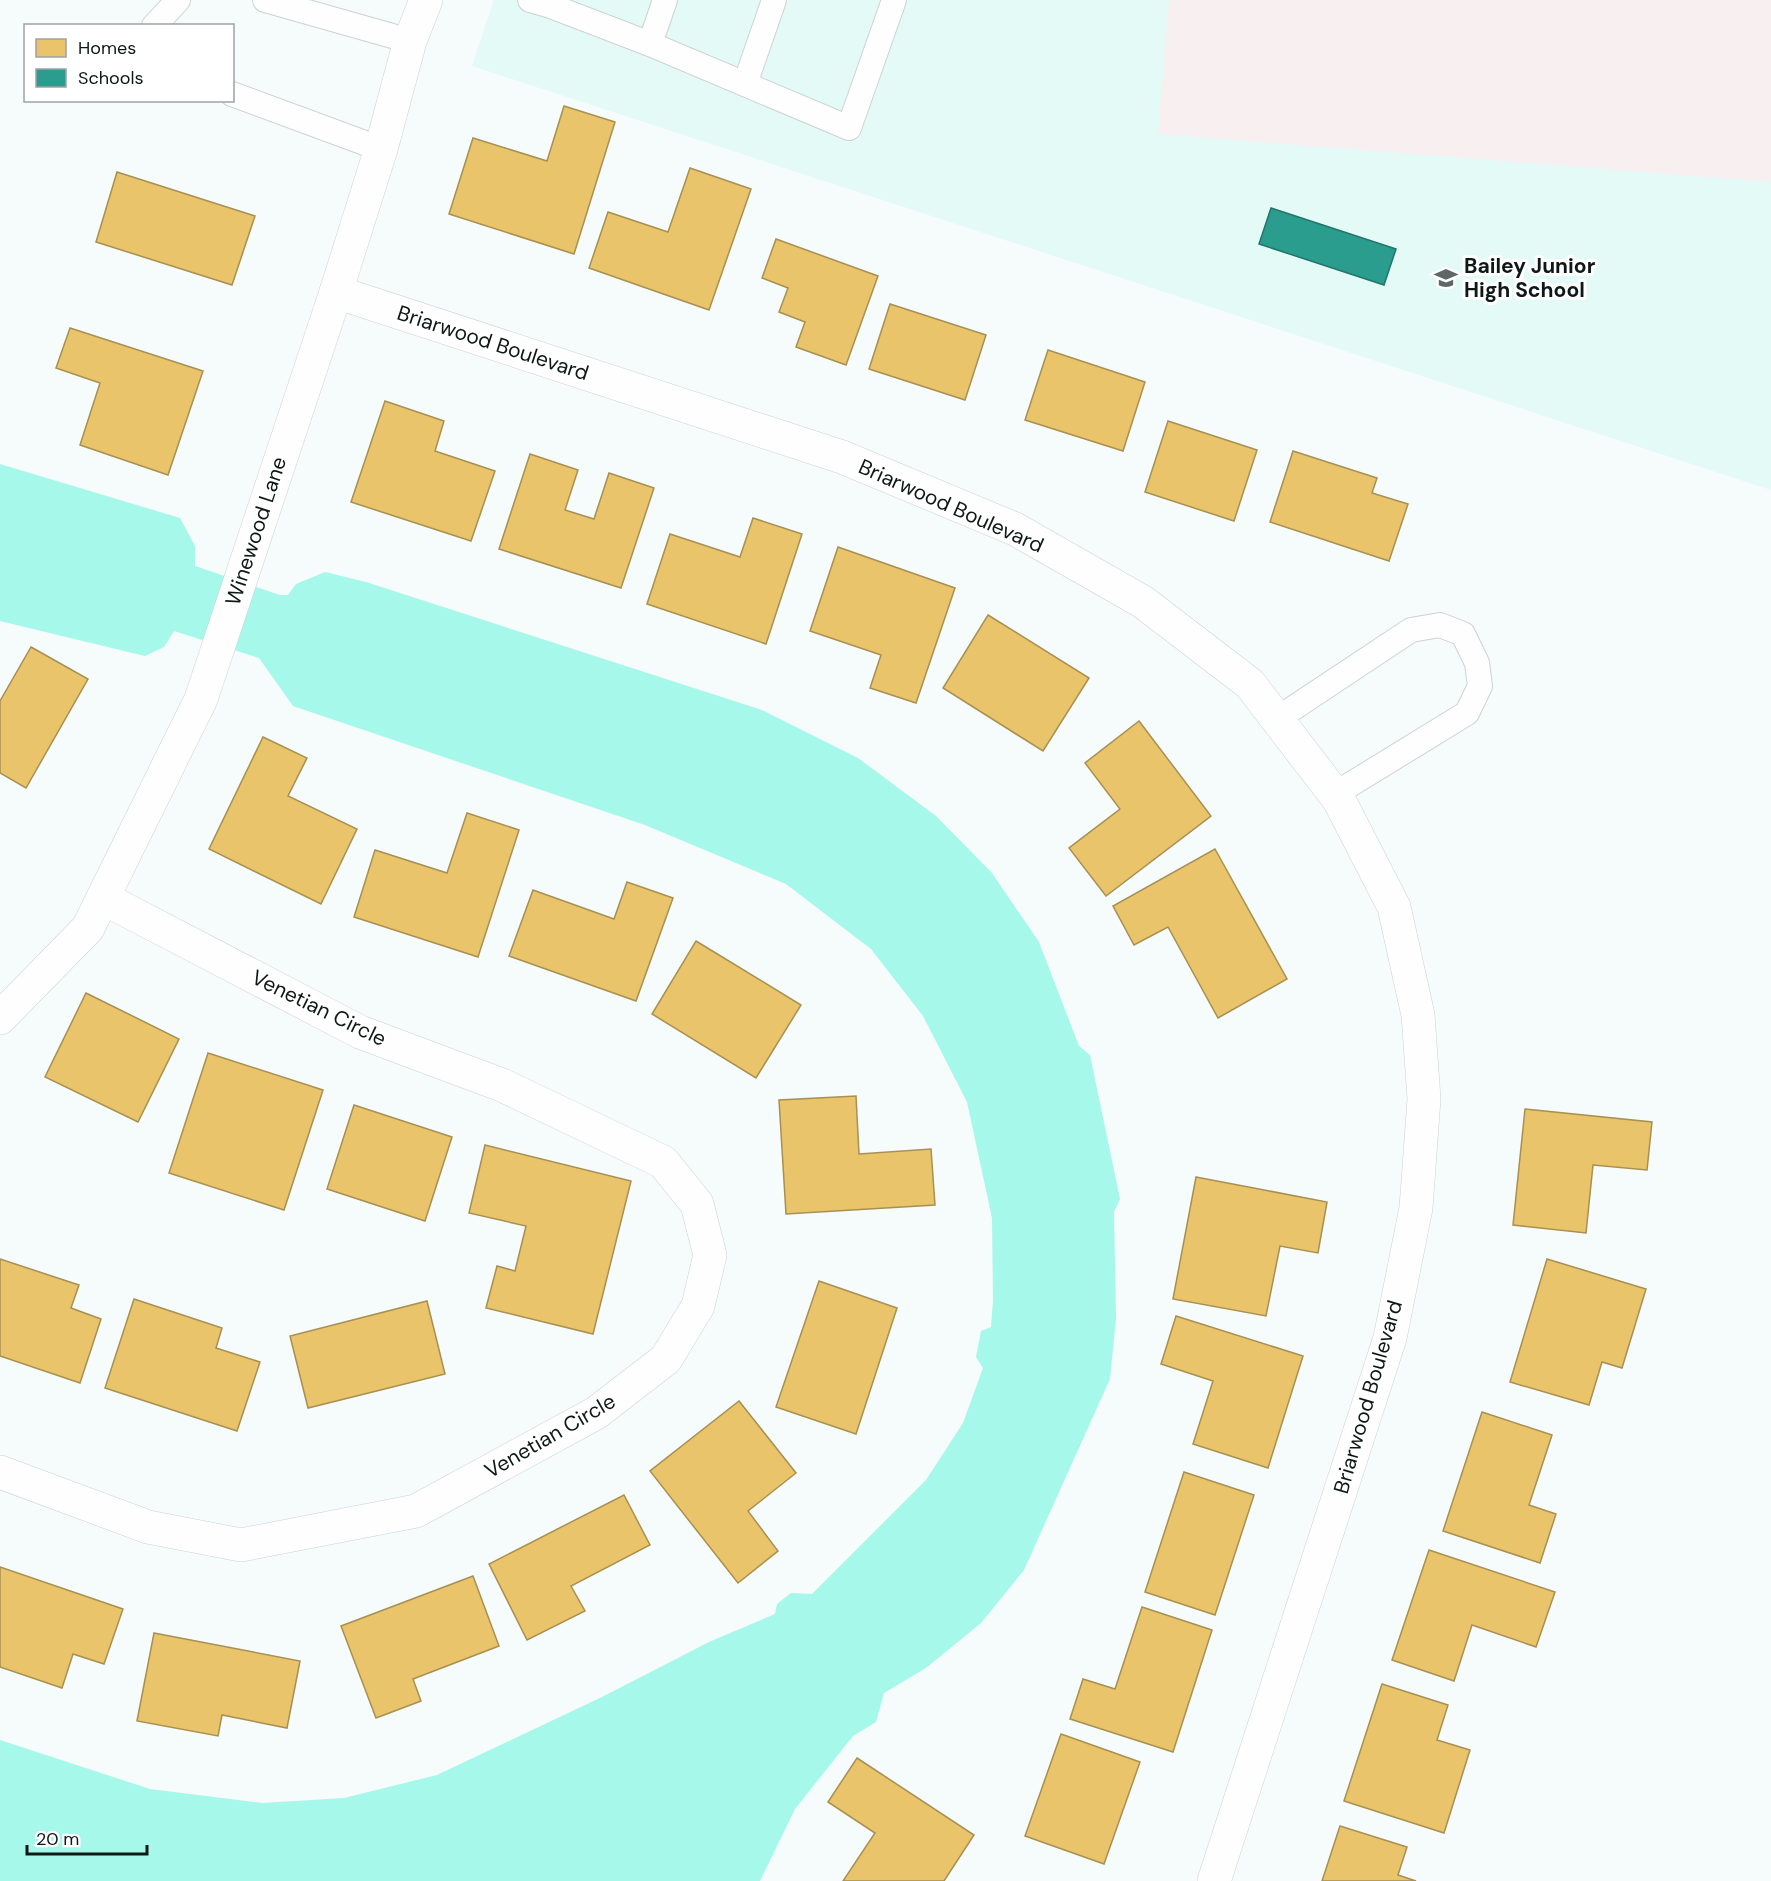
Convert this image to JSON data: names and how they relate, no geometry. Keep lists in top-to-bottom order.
{
  "streets": {
    "street": ["Briarwood Boulevard", "Winewood Lane", "Venetian Circle"]
  },
  "crossings": [
    ["Briarwood Boulevard", "Winewood Lane"],
    ["Winewood Lane", "Venetian Circle"]
  ],
  "places": {
    "school or university": ["Bailey Junior High School"]
  },
  "legend": ["Homes", "Schools"],
  "scale_bar": "20 m"
}
